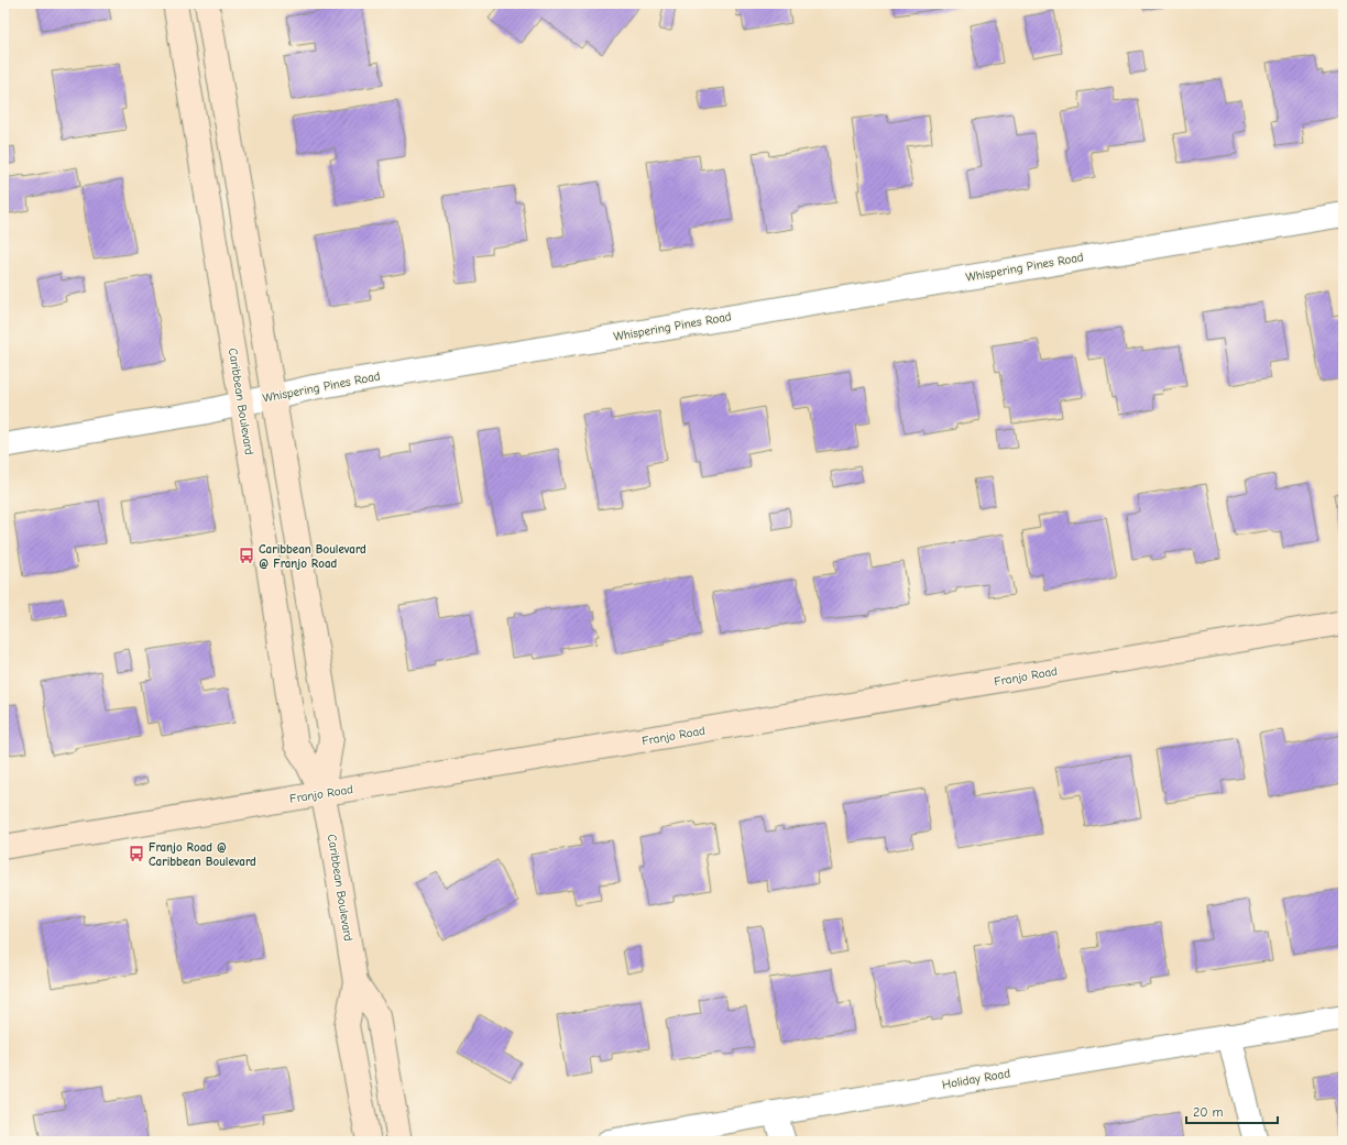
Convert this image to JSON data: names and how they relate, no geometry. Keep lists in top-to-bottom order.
{
  "streets": {
    "street": [
      "Whispering Pines Road",
      "Caribbean Boulevard",
      "Franjo Road",
      "Holiday Road"
    ]
  },
  "crossings": [
    ["Whispering Pines Road", "Caribbean Boulevard"],
    ["Caribbean Boulevard", "Franjo Road"]
  ],
  "places": {
    "bus stop": ["Caribbean Boulevard @ Franjo Road", "Franjo Road @ Caribbean Boulevard"]
  },
  "scale_bar": "20 m"
}
